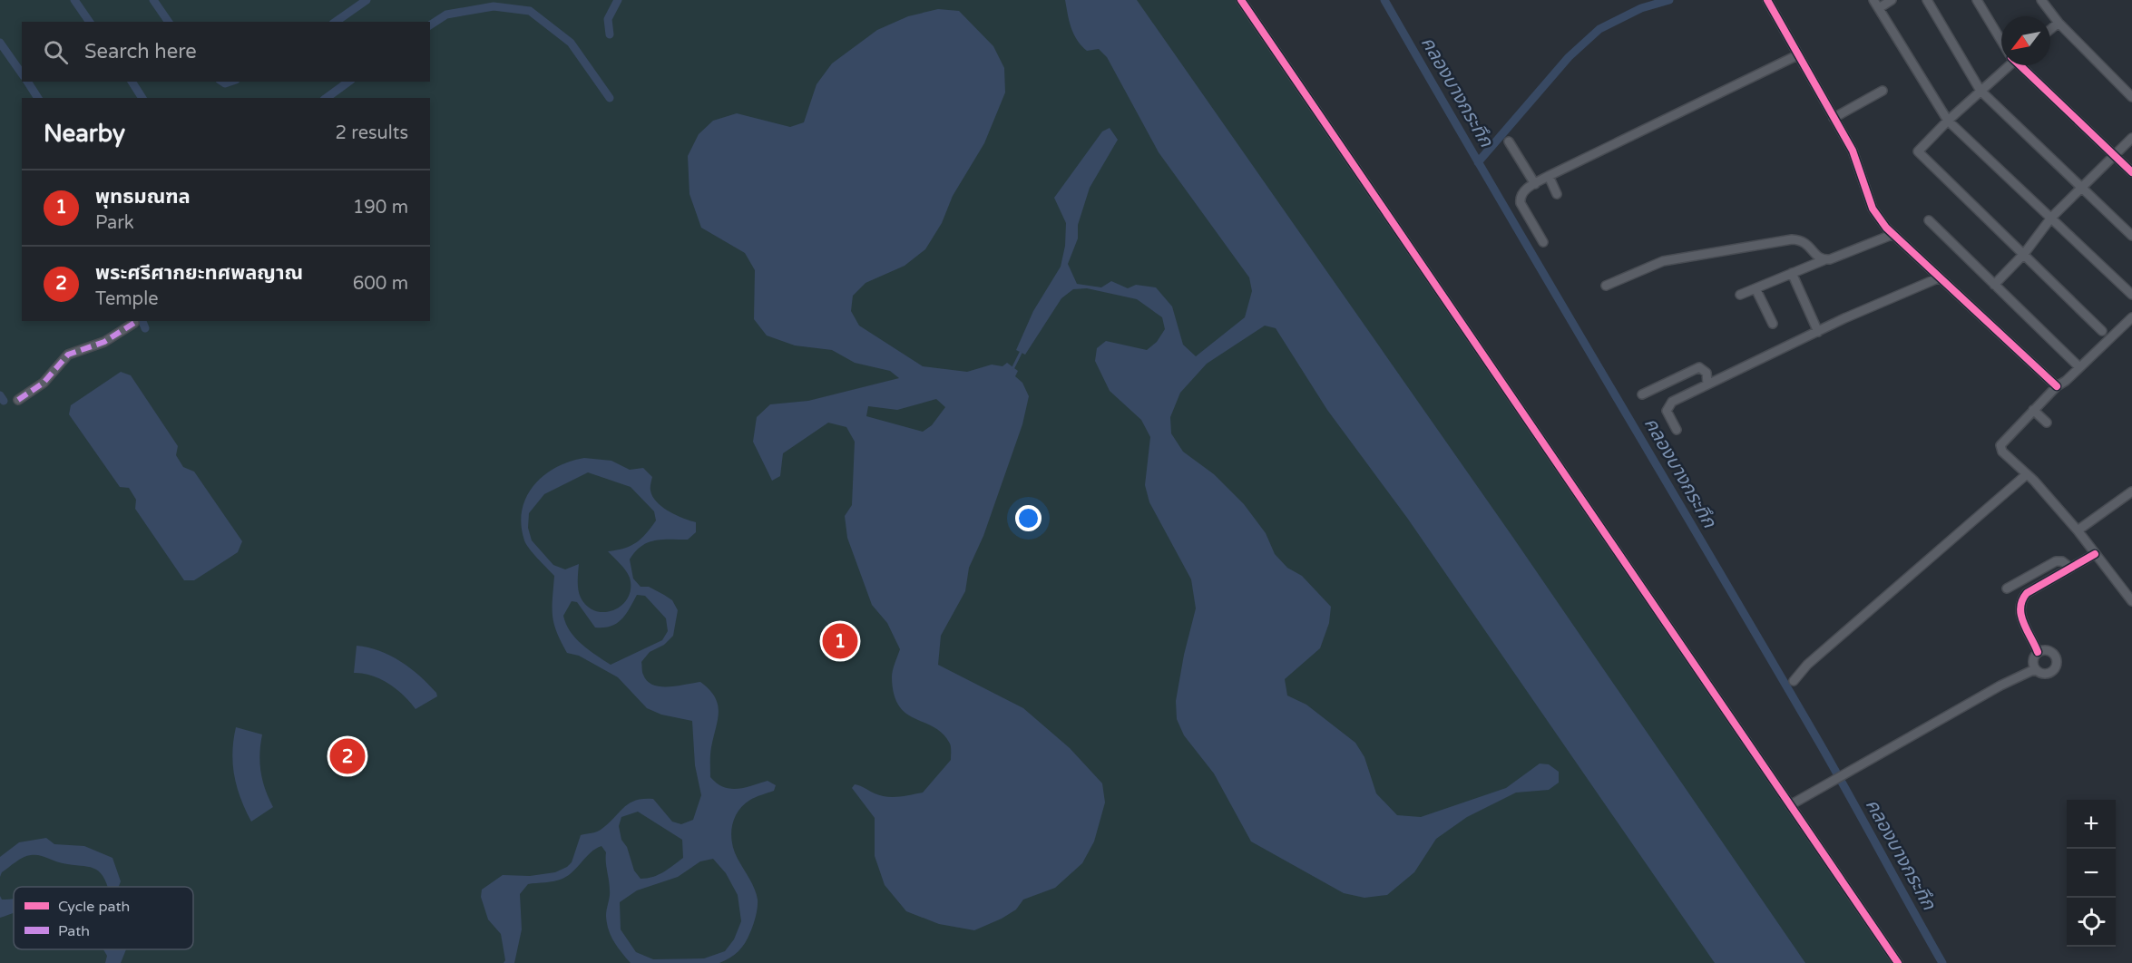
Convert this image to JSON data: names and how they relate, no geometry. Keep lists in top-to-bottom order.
{
  "water": ["คลองบางกระทึก"],
  "legend": ["Cycle path", "Path"],
  "north": "bottom left",
  "page": {
    "search": "Search here",
    "heading": ["Nearby", "2 results"],
    "list": [
      {
        "mark": "1",
        "name": "พุทธมณฑล",
        "note": "Park",
        "value": "190 m"
      },
      {
        "mark": "2",
        "name": "พระศรีศากยะทศพลญาณ",
        "note": "Temple",
        "value": "600 m"
      }
    ],
    "pins": ["1", "2"],
    "map_buttons": ["+", "−"]
  }
}
